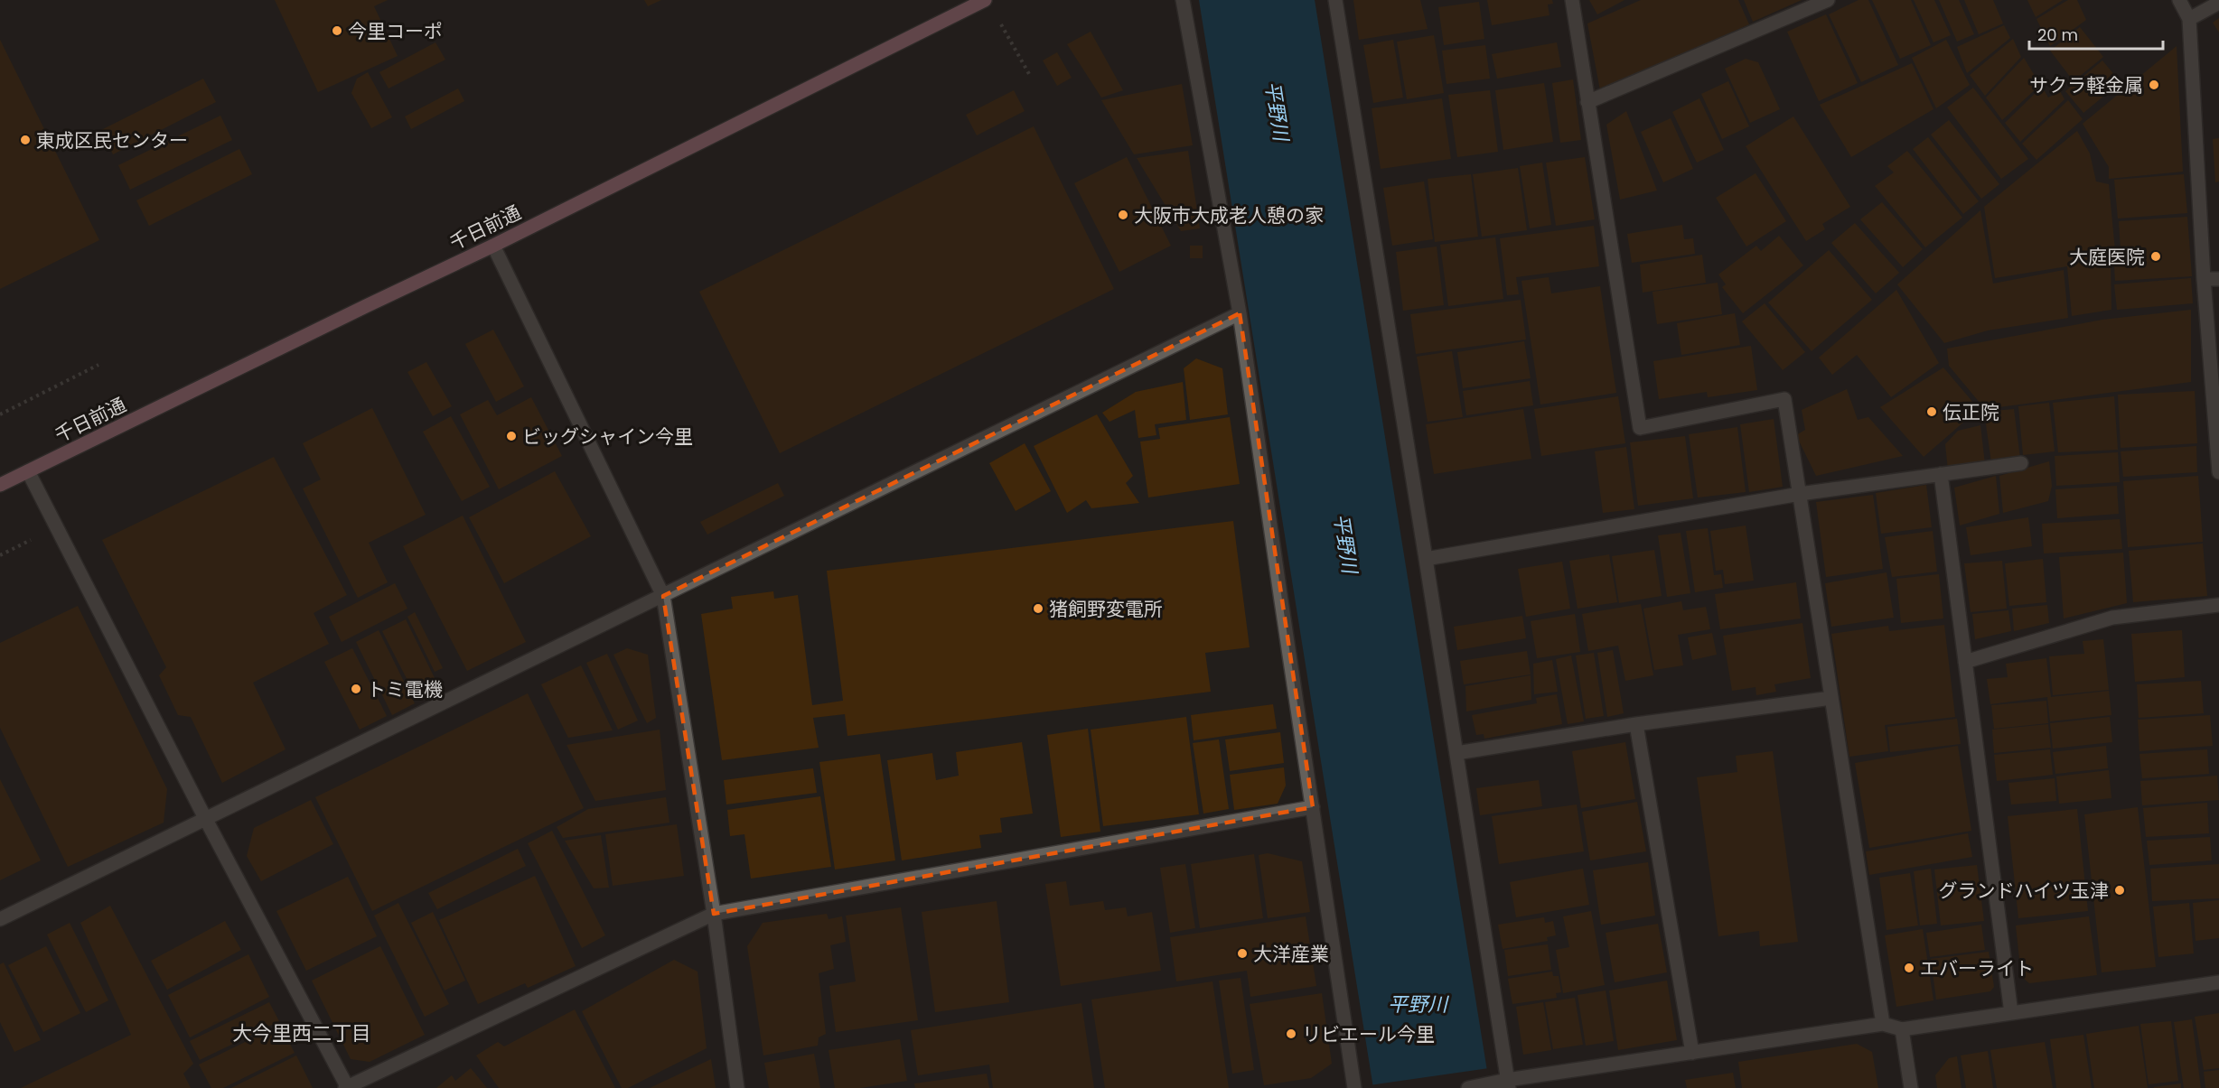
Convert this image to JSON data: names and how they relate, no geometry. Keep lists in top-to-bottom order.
{
  "streets": {
    "main road": ["千日前通"]
  },
  "districts": ["大今里西二丁目"],
  "water": ["平野川"],
  "places": [
    "今里コーポ",
    "サクラ軽金属",
    "東成区民センター",
    "大阪市大成老人憩の家",
    "大庭医院",
    "伝正院",
    "ビッグシャイン今里",
    "猪飼野変電所",
    "トミ電機",
    "グランドハイツ玉津",
    "大洋産業",
    "エバーライト",
    "リビエール今里"
  ],
  "scale_bar": "20 m"
}
